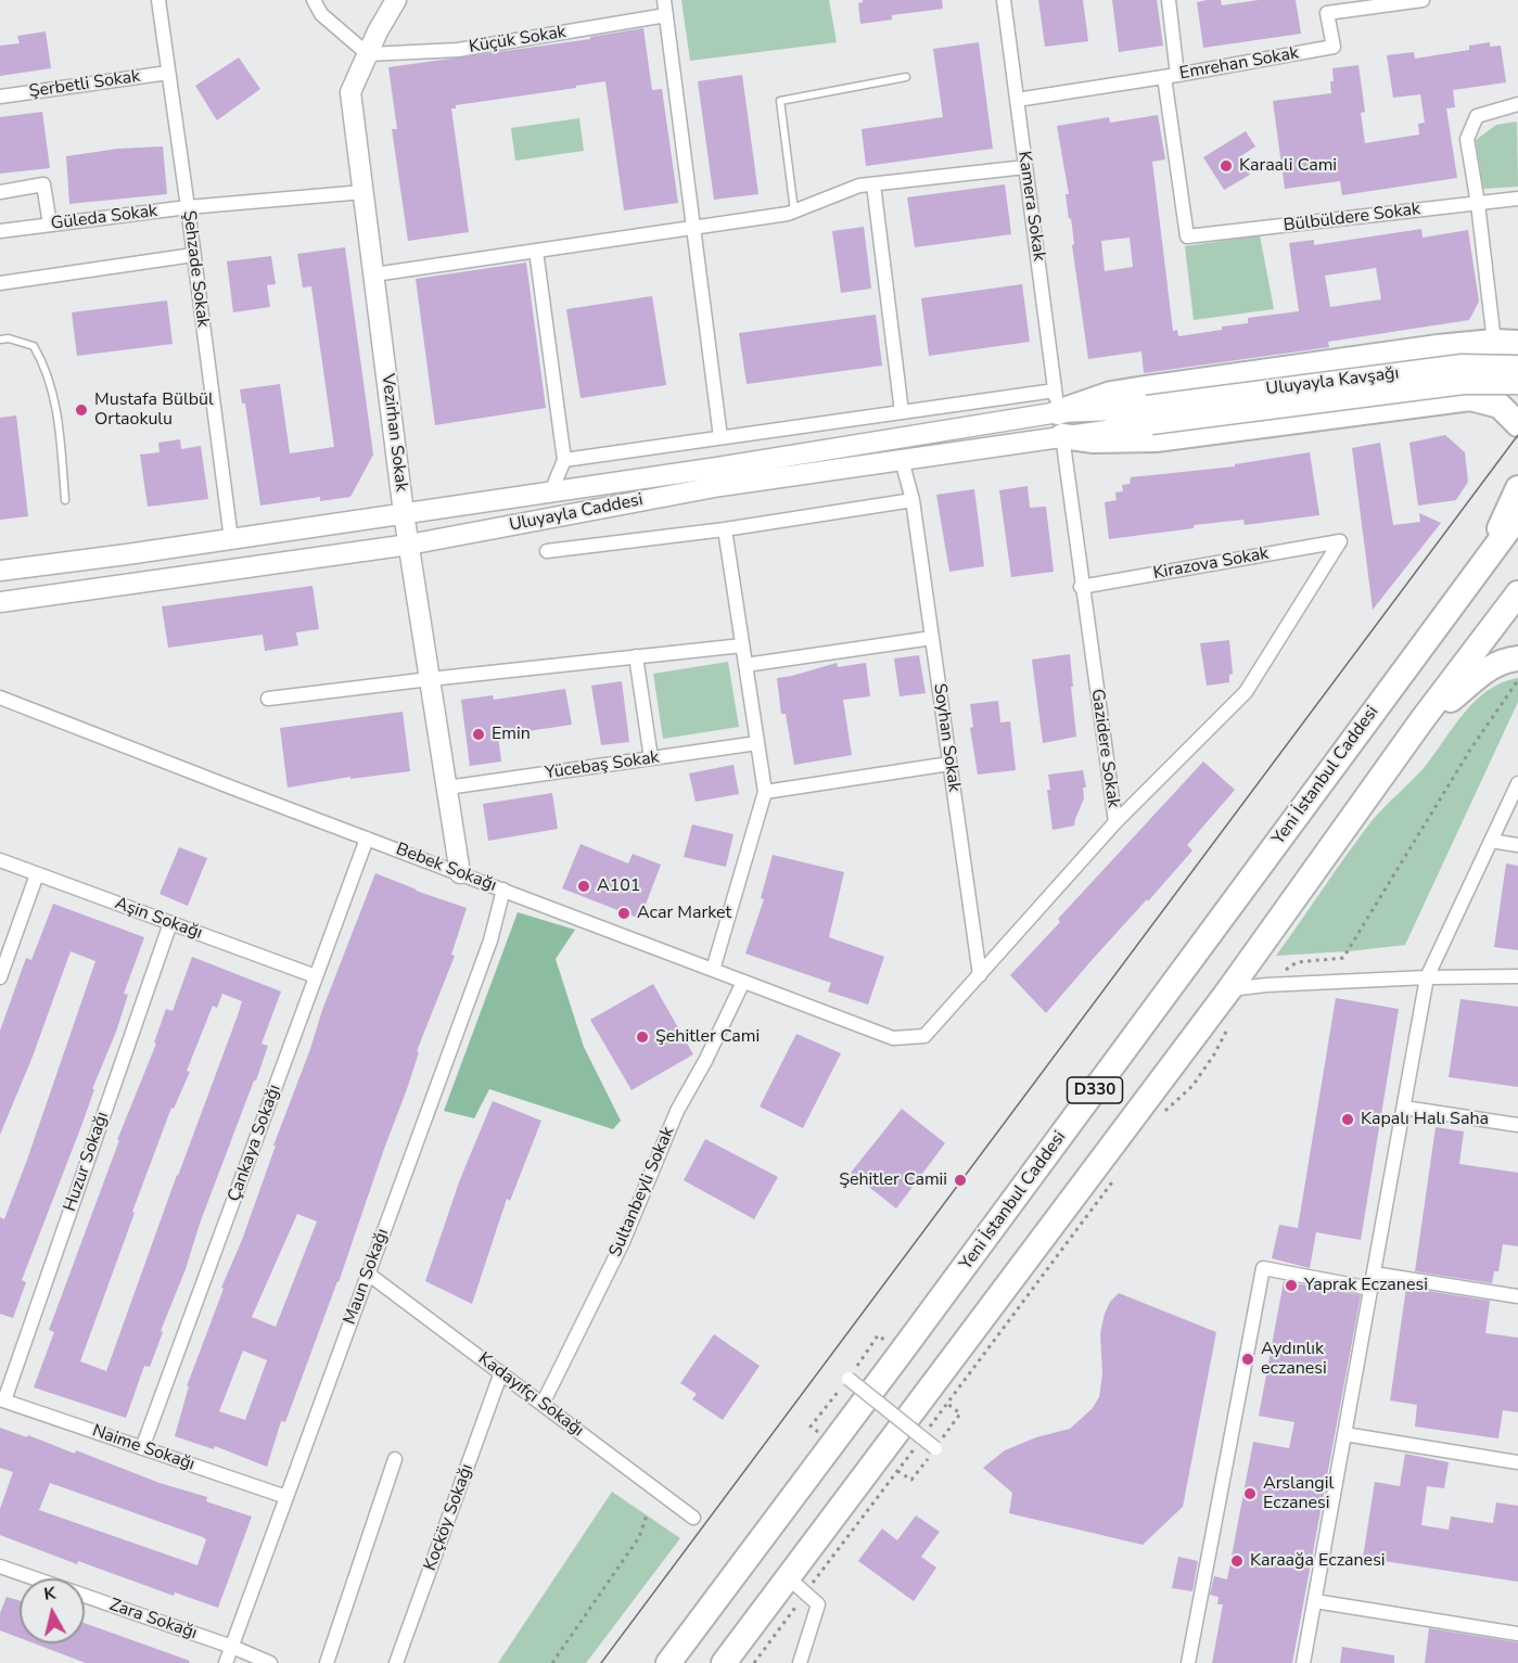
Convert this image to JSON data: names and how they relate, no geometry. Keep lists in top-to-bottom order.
{
  "streets": {
    "highway": ["Yeni İstanbul Caddesi", "D330"],
    "main road": ["Uluyayla Kavşağı", "Vezirhan Sokak", "Uluyayla Caddesi"],
    "street": [
      "Küçük Sokak",
      "Emrehan Sokak",
      "Şerbetli Sokak",
      "Kamera Sokak",
      "Güleda Sokak",
      "Bülbüldere Sokak",
      "Şehzade Sokak",
      "Kirazova Sokak",
      "Soyhan Sokak",
      "Gazidere Sokak",
      "Yücebaş Sokak",
      "Bebek Sokağı",
      "Aşin Sokağı",
      "Çankaya Sokağı",
      "Huzur Sokağı",
      "Sultanbeyli Sokak",
      "Maun Sokağı",
      "Kadayıfçı Sokağı",
      "Naime Sokağı",
      "Koçköy Sokağı",
      "Zara Sokağı"
    ]
  },
  "crossings": [
    ["Küçük Sokak", "Vezirhan Sokak"],
    ["Emrehan Sokak", "Kamera Sokak"],
    ["Emrehan Sokak", "Bülbüldere Sokak"],
    ["Şerbetli Sokak", "Şehzade Sokak"],
    ["Kamera Sokak", "Uluyayla Caddesi"],
    ["Güleda Sokak", "Şehzade Sokak"],
    ["Güleda Sokak", "Vezirhan Sokak"],
    ["Şehzade Sokak", "Uluyayla Caddesi"],
    ["Uluyayla Kavşağı", "Uluyayla Caddesi"],
    ["Vezirhan Sokak", "Uluyayla Caddesi"],
    ["Vezirhan Sokak", "Yücebaş Sokak"],
    ["Vezirhan Sokak", "Bebek Sokağı"],
    ["Uluyayla Caddesi", "Soyhan Sokak"],
    ["Uluyayla Caddesi", "Gazidere Sokak"],
    ["Kirazova Sokak", "Gazidere Sokak"],
    ["Soyhan Sokak", "Gazidere Sokak"],
    ["Gazidere Sokak", "Bebek Sokağı"],
    ["Bebek Sokağı", "Çankaya Sokağı"],
    ["Bebek Sokağı", "Sultanbeyli Sokak"],
    ["Bebek Sokağı", "Maun Sokağı"],
    ["Aşin Sokağı", "Çankaya Sokağı"],
    ["Aşin Sokağı", "Huzur Sokağı"],
    ["Çankaya Sokağı", "Naime Sokağı"],
    ["Huzur Sokağı", "Naime Sokağı"],
    ["Sultanbeyli Sokak", "Kadayıfçı Sokağı"],
    ["Maun Sokağı", "Kadayıfçı Sokağı"],
    ["Maun Sokağı", "Naime Sokağı"],
    ["Maun Sokağı", "Zara Sokağı"],
    ["Kadayıfçı Sokağı", "Koçköy Sokağı"]
  ],
  "places": [
    "Karaali Cami",
    "Mustafa Bülbül Ortaokulu",
    "Emin",
    "A101",
    "Acar Market",
    "Şehitler Cami",
    "Kapalı Halı Saha",
    "Şehitler Camii",
    "Yaprak Eczanesi",
    "Aydınlık eczanesi",
    "Arslangil Eczanesi",
    "Karaağa Eczanesi"
  ],
  "north": "top"
}
